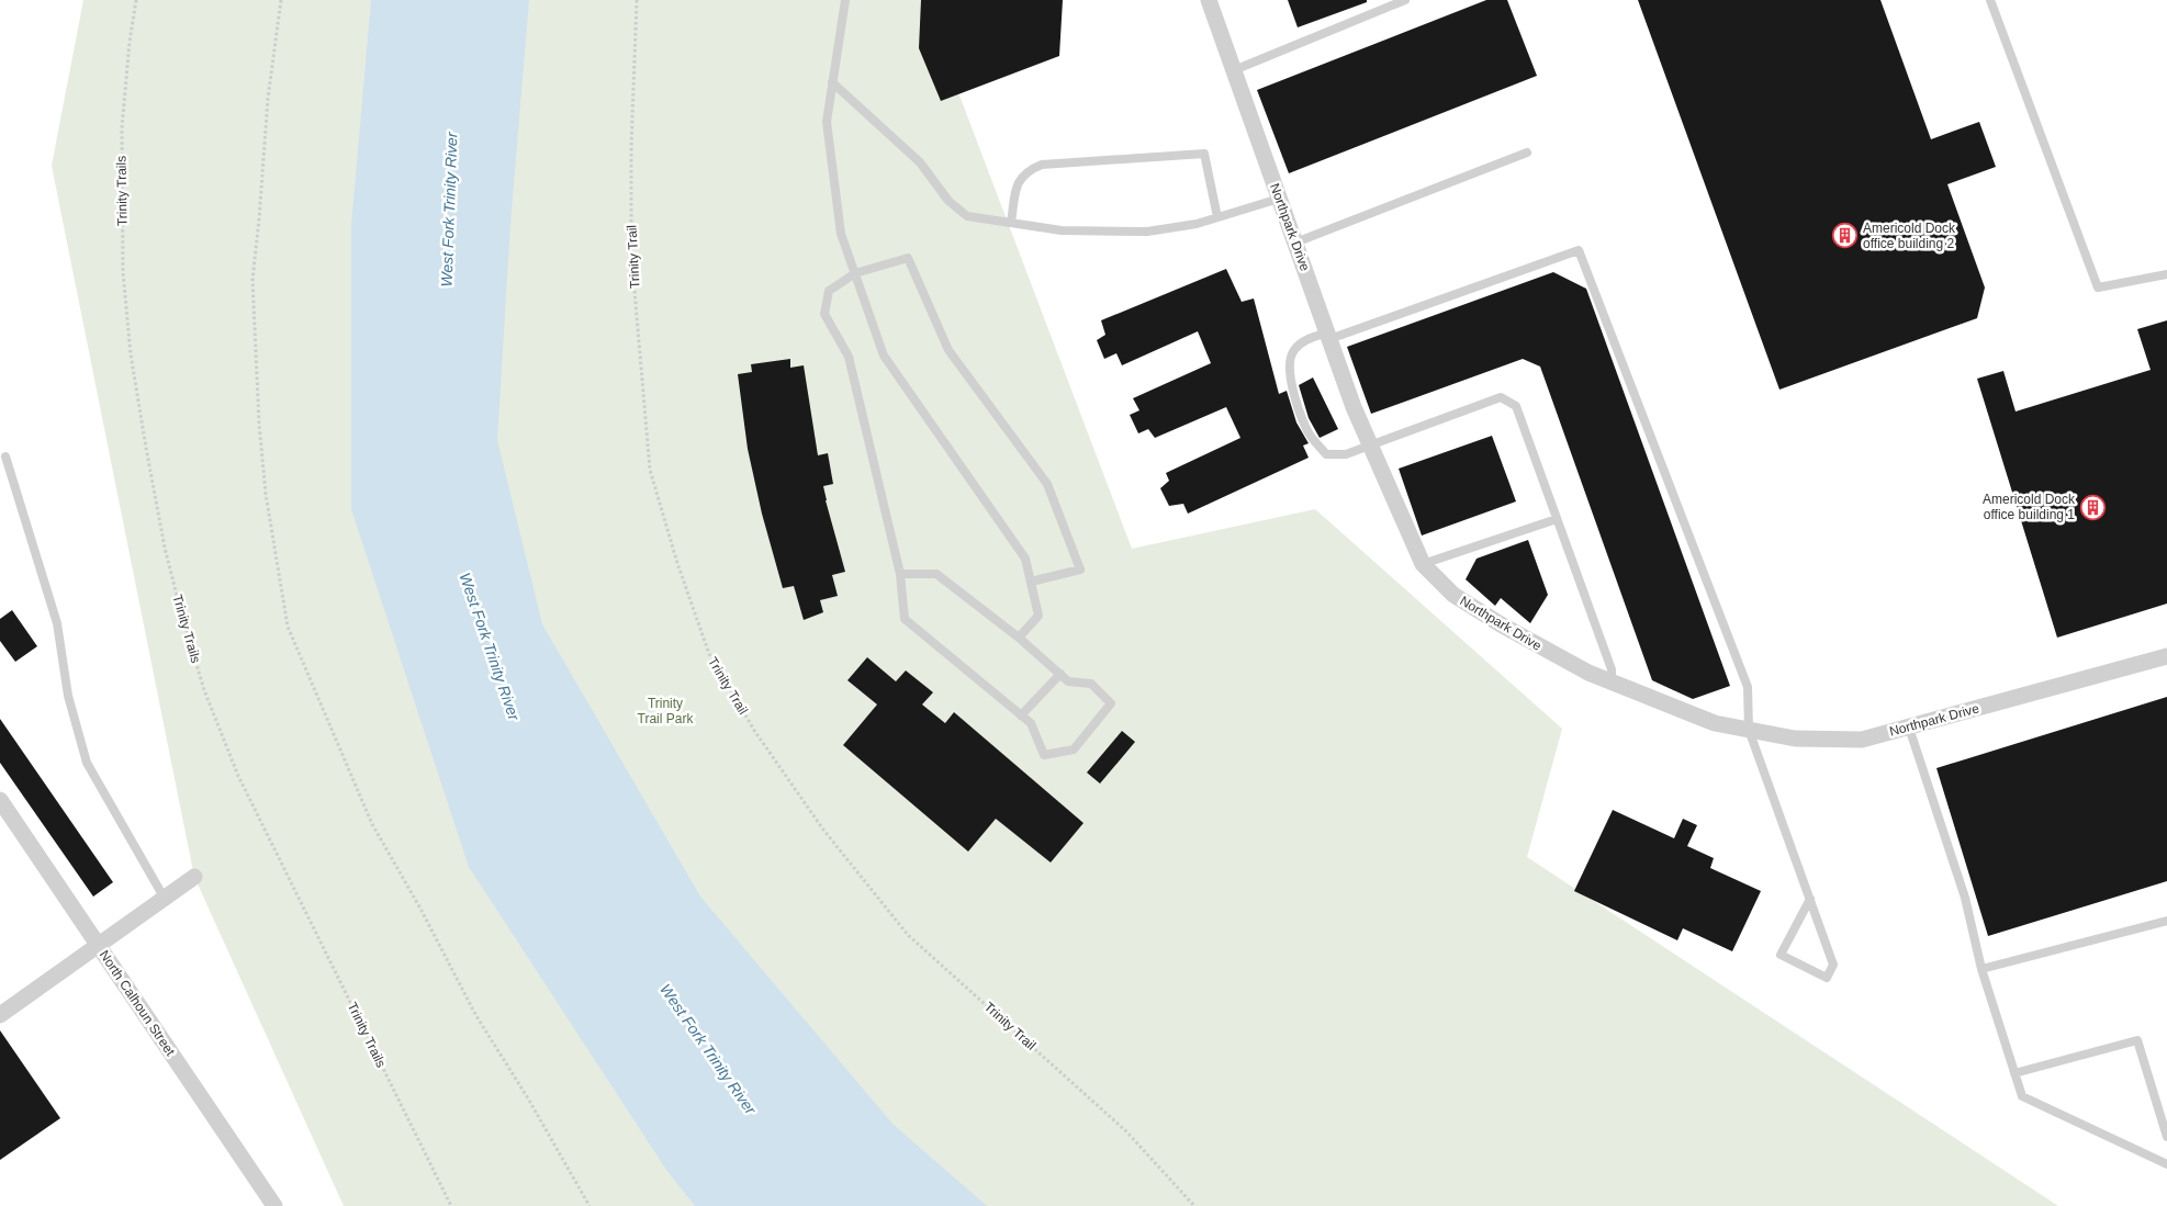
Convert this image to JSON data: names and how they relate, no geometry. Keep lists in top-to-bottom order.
{
  "streets": {
    "street": ["Northpark Drive", "North Calhoun Street"],
    "path": ["Trinity Trails", "Trinity Trail"]
  },
  "water": ["West Fork Trinity River"],
  "parks": ["Trinity Trail Park"],
  "places": {
    "building": ["Americold Dock office building 2", "Americold Dock office building 1"]
  }
}
